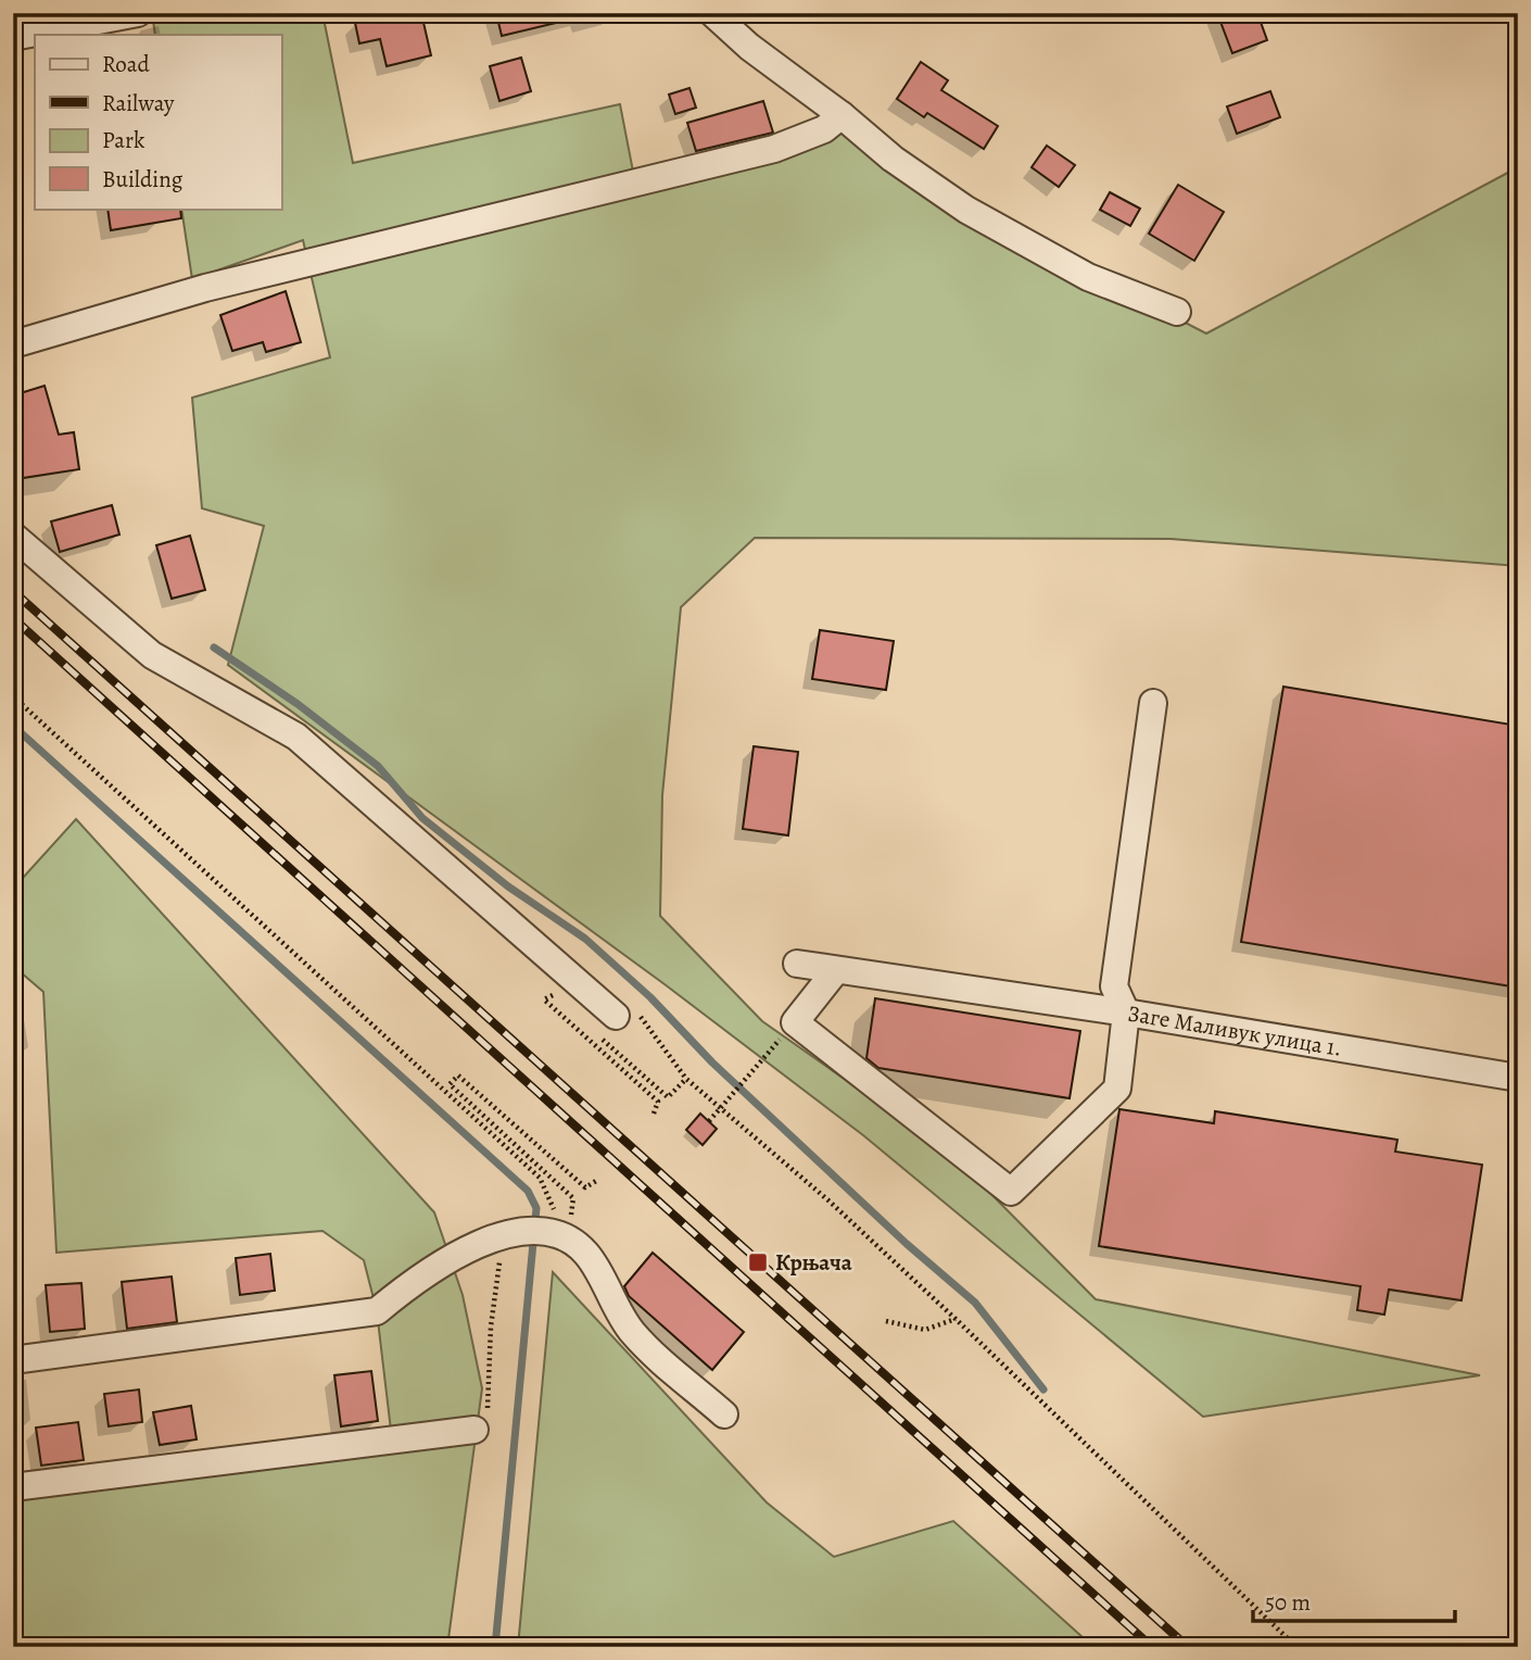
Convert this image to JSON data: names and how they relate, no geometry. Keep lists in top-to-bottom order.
{
  "streets": {
    "street": ["Заге Маливук улица 1."]
  },
  "places": {
    "transit": ["Крњача"]
  },
  "legend": [
    "Road",
    "Railway",
    "Park",
    "Building"
  ],
  "scale_bar": "50 m"
}
